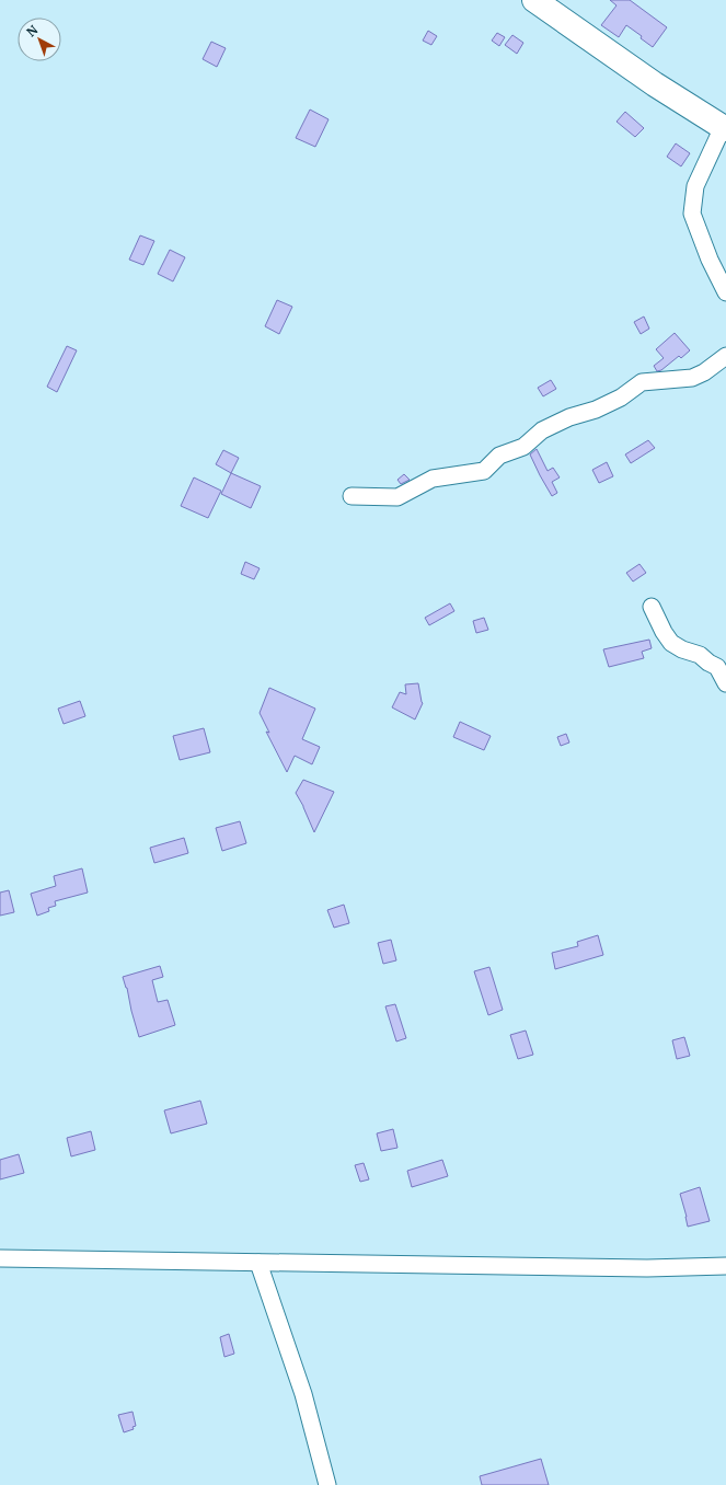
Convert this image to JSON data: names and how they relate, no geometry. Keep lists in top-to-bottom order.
{
  "north": "top left"
}
